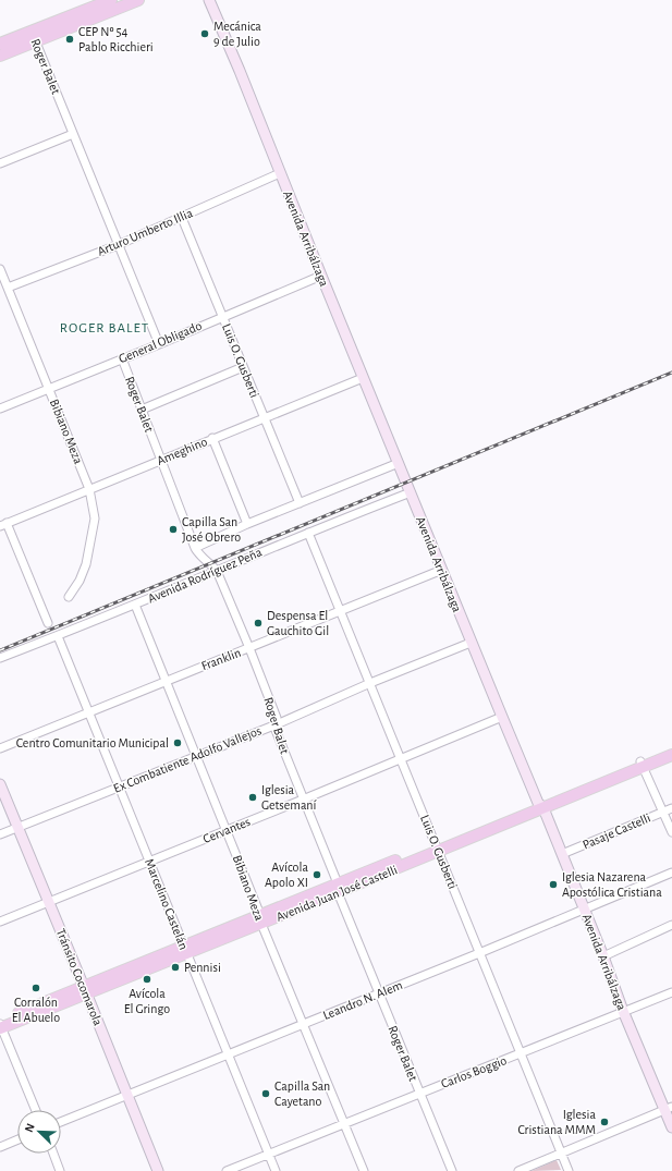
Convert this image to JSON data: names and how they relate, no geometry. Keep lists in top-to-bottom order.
{
  "streets": {
    "main road": ["Avenida Arribálzaga", "Avenida Juan José Castelli", "Tránsito Cocomarola"],
    "street": [
      "Roger Balet",
      "Arturo Umberto Illia",
      "General Obligado",
      "Luis O. Gusberti",
      "Bibiano Meza",
      "Ameghino",
      "Avenida Rodríguez Peña",
      "Franklin",
      "Ex Combatiente Adolfo Vallejos",
      "Cervantes",
      "Pasaje Castelli",
      "Marcelino Castelán",
      "Leandro N. Alem",
      "Carlos Boggio"
    ]
  },
  "crossings": [
    ["Roger Balet", "Arturo Umberto Illia"],
    ["Roger Balet", "General Obligado"],
    ["Roger Balet", "Ameghino"],
    ["Roger Balet", "Avenida Rodríguez Peña"],
    ["Roger Balet", "Franklin"],
    ["Roger Balet", "Ex Combatiente Adolfo Vallejos"],
    ["Roger Balet", "Cervantes"],
    ["Roger Balet", "Avenida Juan José Castelli"],
    ["Roger Balet", "Leandro N. Alem"],
    ["Roger Balet", "Carlos Boggio"],
    ["Arturo Umberto Illia", "Avenida Arribálzaga"],
    ["Arturo Umberto Illia", "Luis O. Gusberti"],
    ["Arturo Umberto Illia", "Bibiano Meza"],
    ["Avenida Arribálzaga", "General Obligado"],
    ["Avenida Arribálzaga", "Ameghino"],
    ["Avenida Arribálzaga", "Avenida Rodríguez Peña"],
    ["Avenida Arribálzaga", "Franklin"],
    ["Avenida Arribálzaga", "Ex Combatiente Adolfo Vallejos"],
    ["Avenida Arribálzaga", "Cervantes"],
    ["Avenida Arribálzaga", "Pasaje Castelli"],
    ["Avenida Arribálzaga", "Avenida Juan José Castelli"],
    ["Avenida Arribálzaga", "Leandro N. Alem"],
    ["Avenida Arribálzaga", "Carlos Boggio"],
    ["General Obligado", "Luis O. Gusberti"],
    ["General Obligado", "Bibiano Meza"],
    ["Luis O. Gusberti", "Ameghino"],
    ["Luis O. Gusberti", "Avenida Rodríguez Peña"],
    ["Luis O. Gusberti", "Franklin"],
    ["Luis O. Gusberti", "Ex Combatiente Adolfo Vallejos"],
    ["Luis O. Gusberti", "Cervantes"],
    ["Luis O. Gusberti", "Avenida Juan José Castelli"],
    ["Luis O. Gusberti", "Leandro N. Alem"],
    ["Luis O. Gusberti", "Carlos Boggio"],
    ["Bibiano Meza", "Ameghino"],
    ["Bibiano Meza", "Avenida Rodríguez Peña"],
    ["Bibiano Meza", "Franklin"],
    ["Bibiano Meza", "Ex Combatiente Adolfo Vallejos"],
    ["Bibiano Meza", "Cervantes"],
    ["Bibiano Meza", "Avenida Juan José Castelli"],
    ["Bibiano Meza", "Leandro N. Alem"],
    ["Bibiano Meza", "Carlos Boggio"],
    ["Avenida Rodríguez Peña", "Marcelino Castelán"],
    ["Franklin", "Marcelino Castelán"],
    ["Ex Combatiente Adolfo Vallejos", "Marcelino Castelán"],
    ["Ex Combatiente Adolfo Vallejos", "Tránsito Cocomarola"],
    ["Cervantes", "Marcelino Castelán"],
    ["Cervantes", "Tránsito Cocomarola"],
    ["Avenida Juan José Castelli", "Marcelino Castelán"],
    ["Avenida Juan José Castelli", "Tránsito Cocomarola"],
    ["Marcelino Castelán", "Leandro N. Alem"],
    ["Marcelino Castelán", "Carlos Boggio"],
    ["Tránsito Cocomarola", "Leandro N. Alem"]
  ],
  "districts": ["ROGER BALET"],
  "places": [
    "Mecánica 9 de Julio",
    "CEP Nº 54 Pablo Ricchieri",
    "Capilla San José Obrero",
    "Despensa El Gauchito Gil",
    "Centro Comunitario Municipal",
    "Iglesia Getsemaní",
    "Avícola Apolo XI",
    "Iglesia Nazarena Apostólica Cristiana",
    "Pennisi",
    "Avícola El Gringo",
    "Corralón El Abuelo",
    "Capilla San Cayetano",
    "Iglesia Cristiana MMM"
  ],
  "north": "top left"
}
